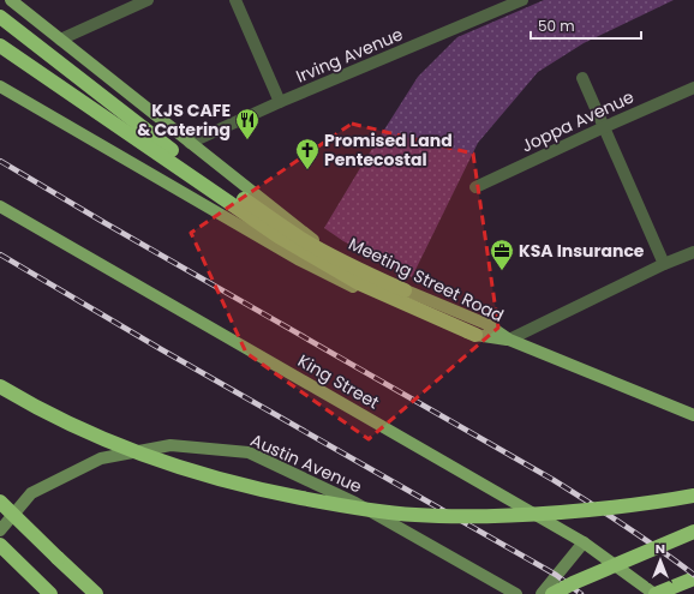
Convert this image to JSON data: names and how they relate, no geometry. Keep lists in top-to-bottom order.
{
  "streets": {
    "main road": ["Meeting Street Road", "King Street"],
    "street": ["Irving Avenue", "Joppa Avenue", "Austin Avenue"]
  },
  "crossings": [
    ["Irving Avenue", "Meeting Street Road"]
  ],
  "places": {
    "restaurant": ["KJS CAFE & Catering"],
    "church": ["Promised Land Pentecostal"],
    "office": ["KSA Insurance"]
  },
  "scale_bar": "50 m",
  "north": "top"
}
